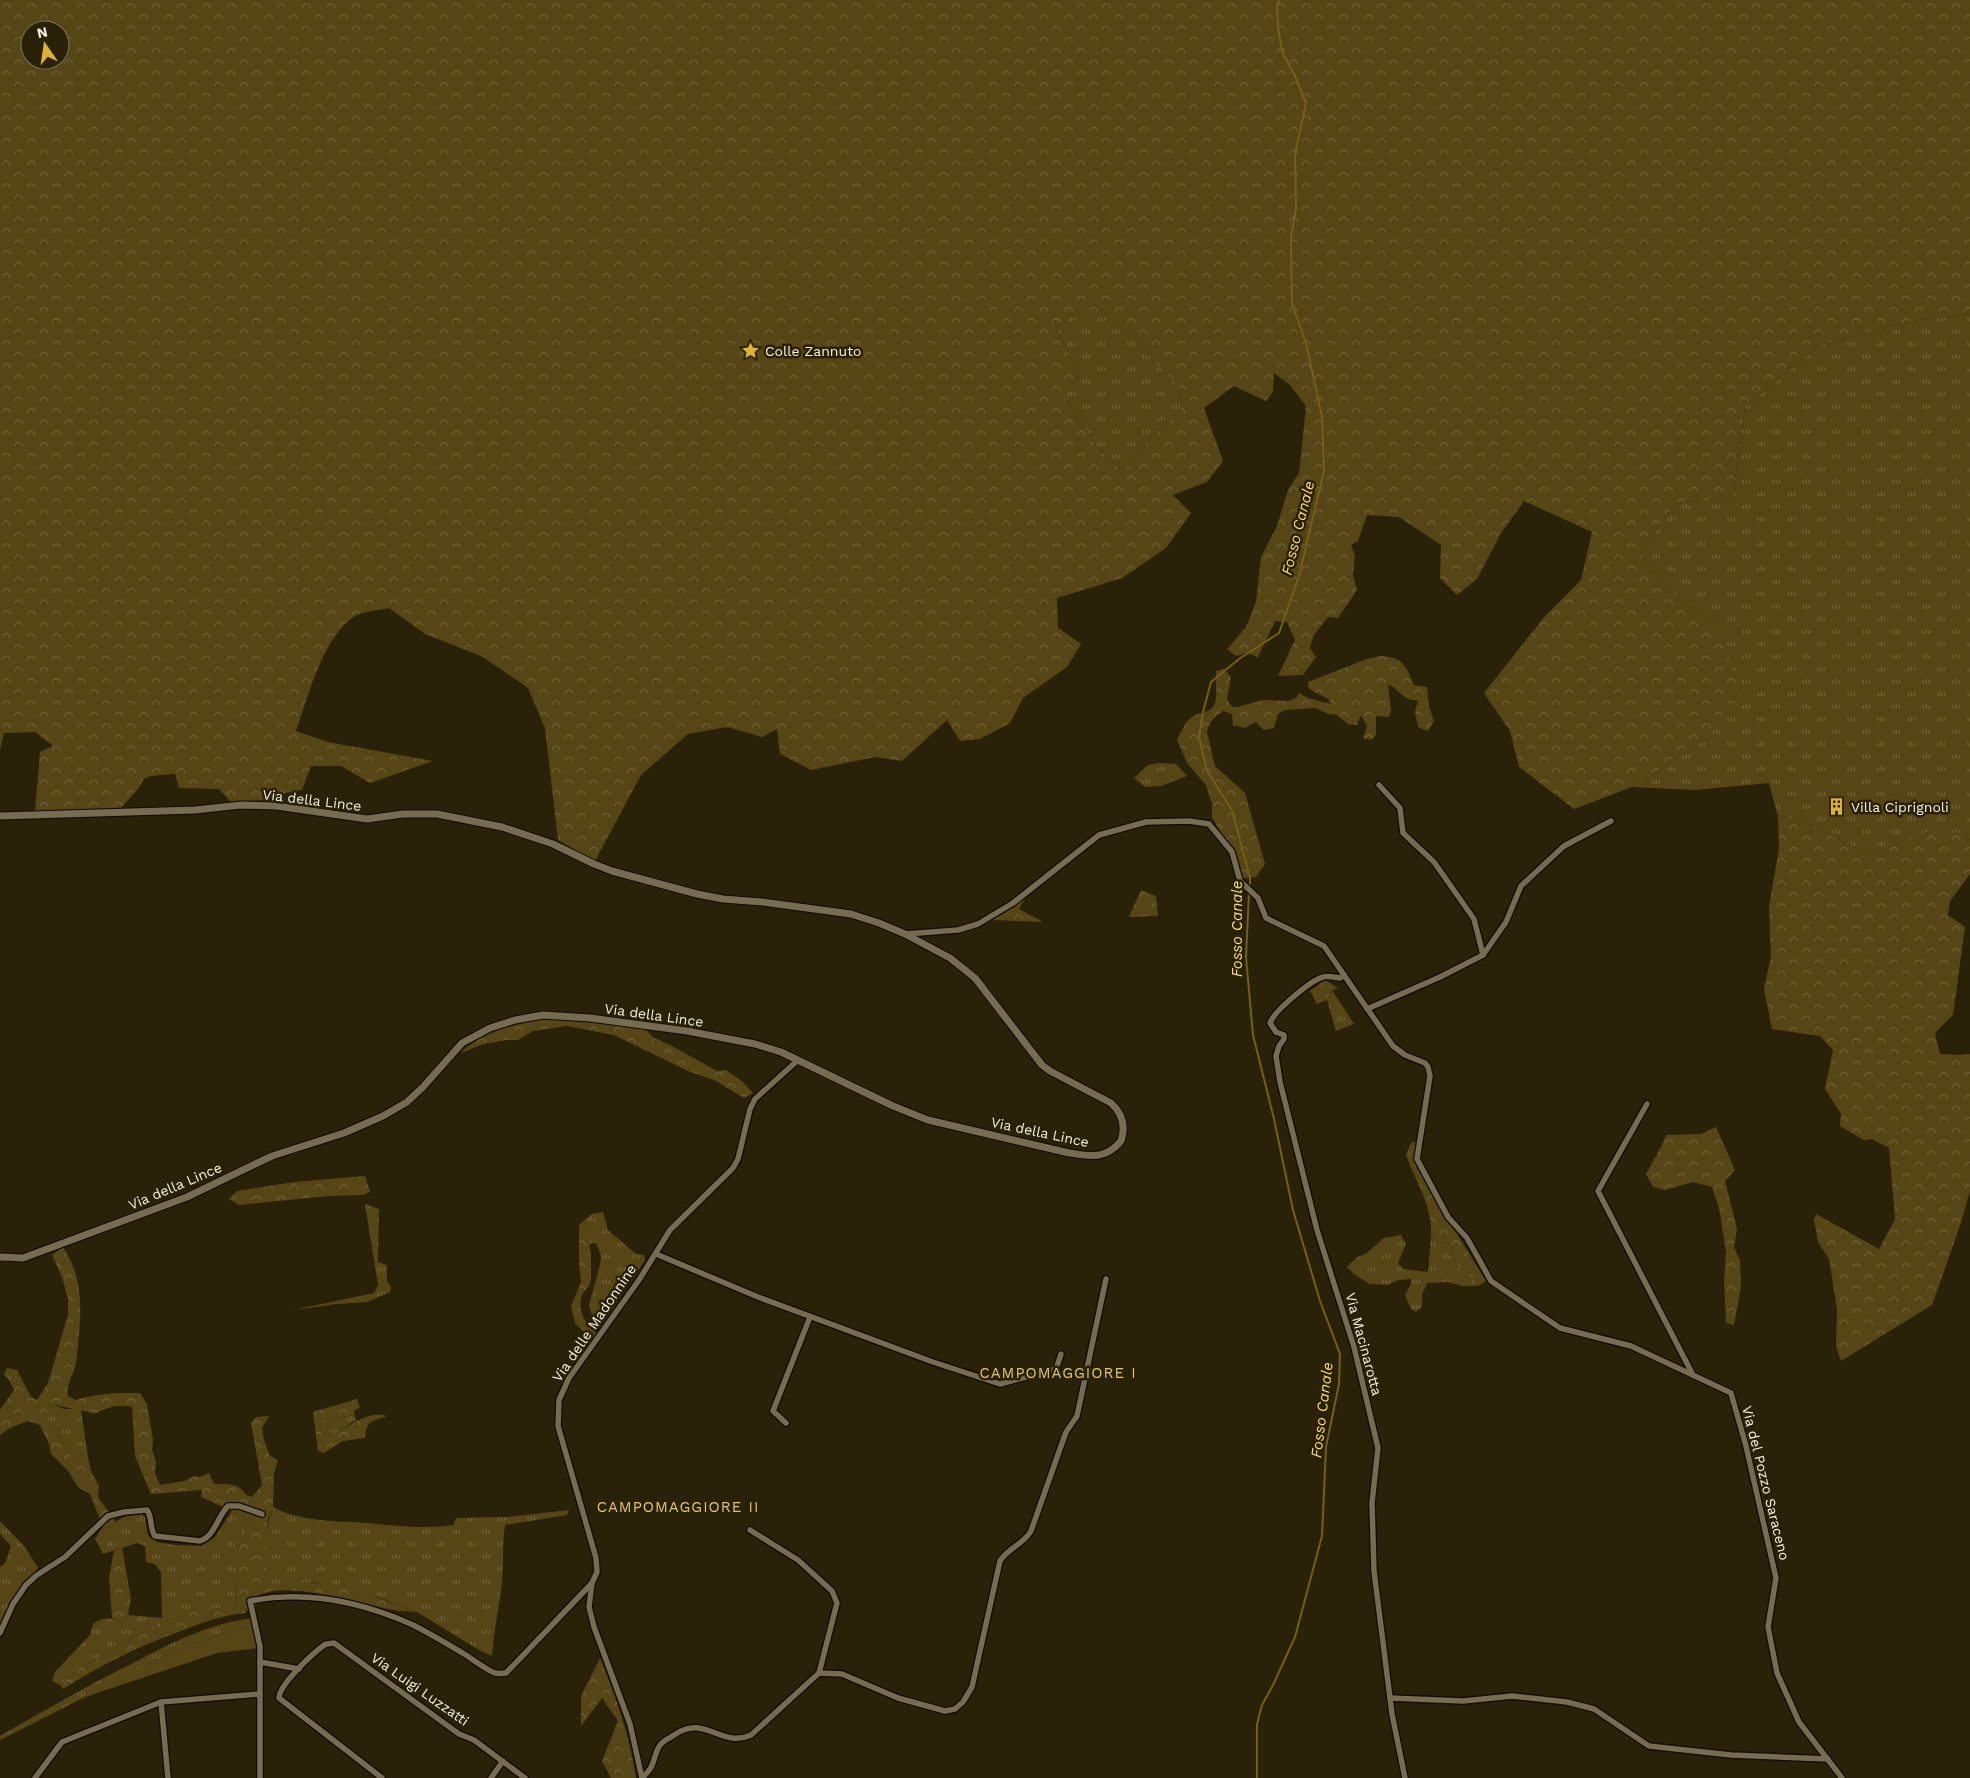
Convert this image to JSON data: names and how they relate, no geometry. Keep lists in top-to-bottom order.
{
  "streets": {
    "street": [
      "Via della Lince",
      "Via delle Madonnine",
      "Via Macinarotta",
      "Via del Pozzo Saraceno",
      "Via Luigi Luzzatti"
    ]
  },
  "crossings": [
    ["Via della Lince", "Via delle Madonnine"],
    ["Via della Lince", "Via del Pozzo Saraceno"],
    ["Via Macinarotta", "Via del Pozzo Saraceno"]
  ],
  "districts": ["CAMPOMAGGIORE I", "CAMPOMAGGIORE II"],
  "water": ["Fosso Canale"],
  "places": {
    "place": ["Colle Zannuto"],
    "building": ["Villa Ciprignoli"]
  },
  "north": "top"
}
